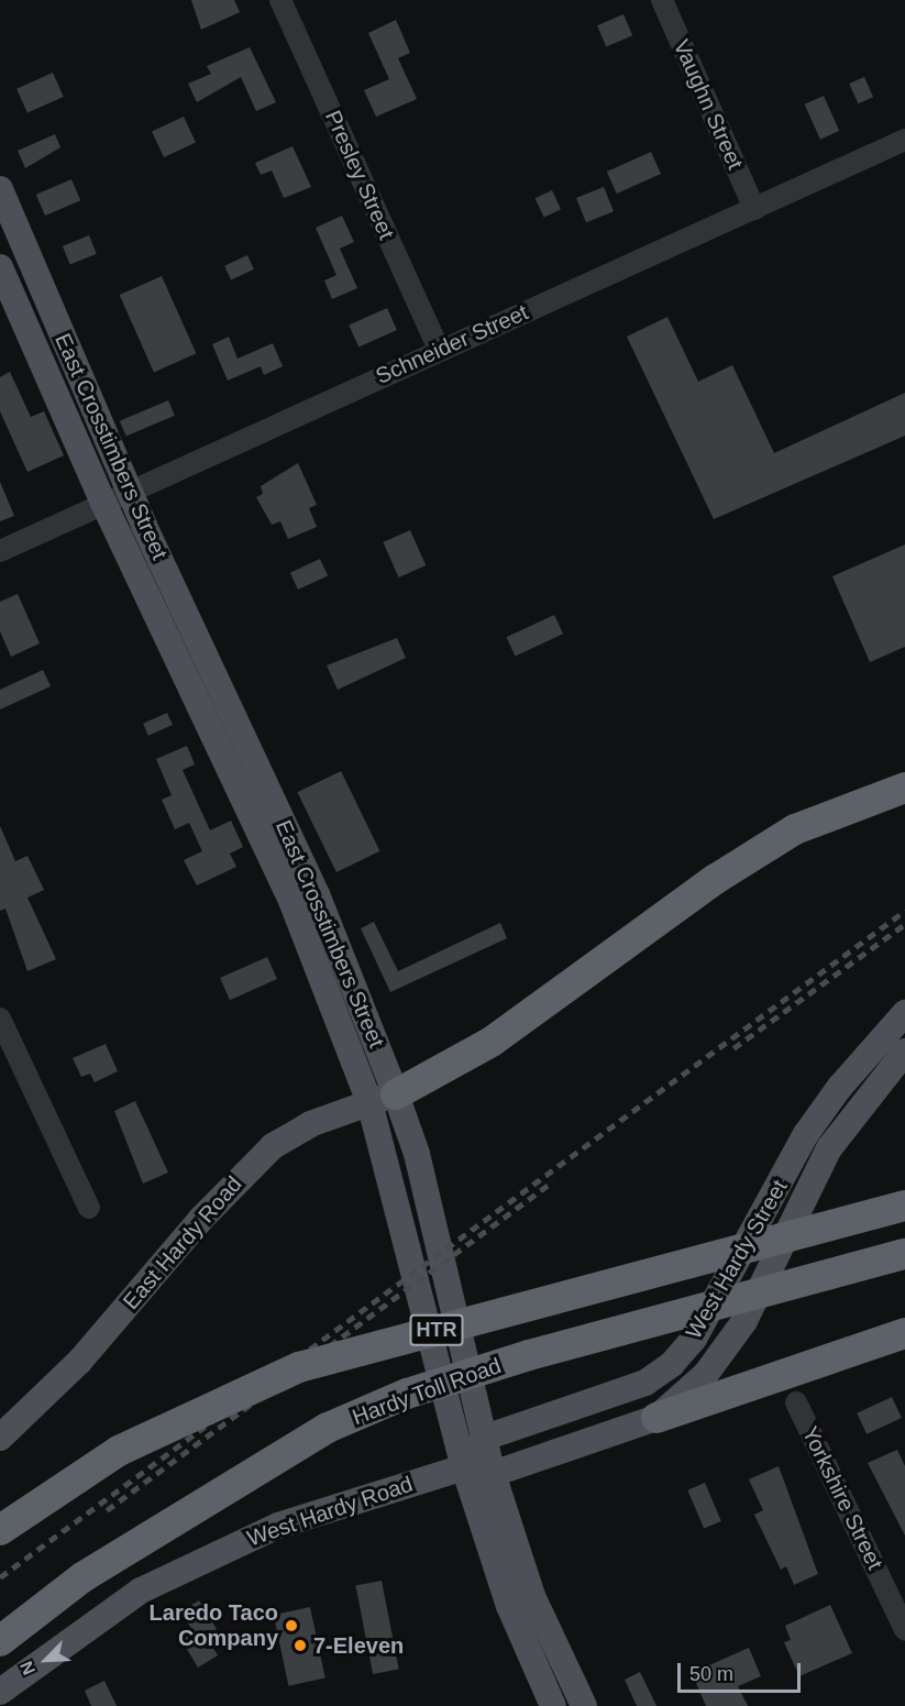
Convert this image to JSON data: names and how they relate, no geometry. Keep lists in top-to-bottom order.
{
  "streets": {
    "highway": ["HTR", "Hardy Toll Road"],
    "main road": [
      "East Crosstimbers Street",
      "East Hardy Road",
      "West Hardy Street",
      "West Hardy Road"
    ],
    "street": [
      "Vaughn Street",
      "Presley Street",
      "Schneider Street",
      "Yorkshire Street"
    ]
  },
  "crossings": [
    ["Vaughn Street", "Schneider Street"],
    ["Presley Street", "Schneider Street"],
    ["Schneider Street", "East Crosstimbers Street"],
    ["East Crosstimbers Street", "East Hardy Road"],
    ["East Crosstimbers Street", "West Hardy Street"],
    ["East Crosstimbers Street", "West Hardy Road"],
    ["West Hardy Street", "West Hardy Road"]
  ],
  "places": ["Laredo Taco Company", "7-Eleven"],
  "scale_bar": "50 m",
  "north": "bottom left"
}
